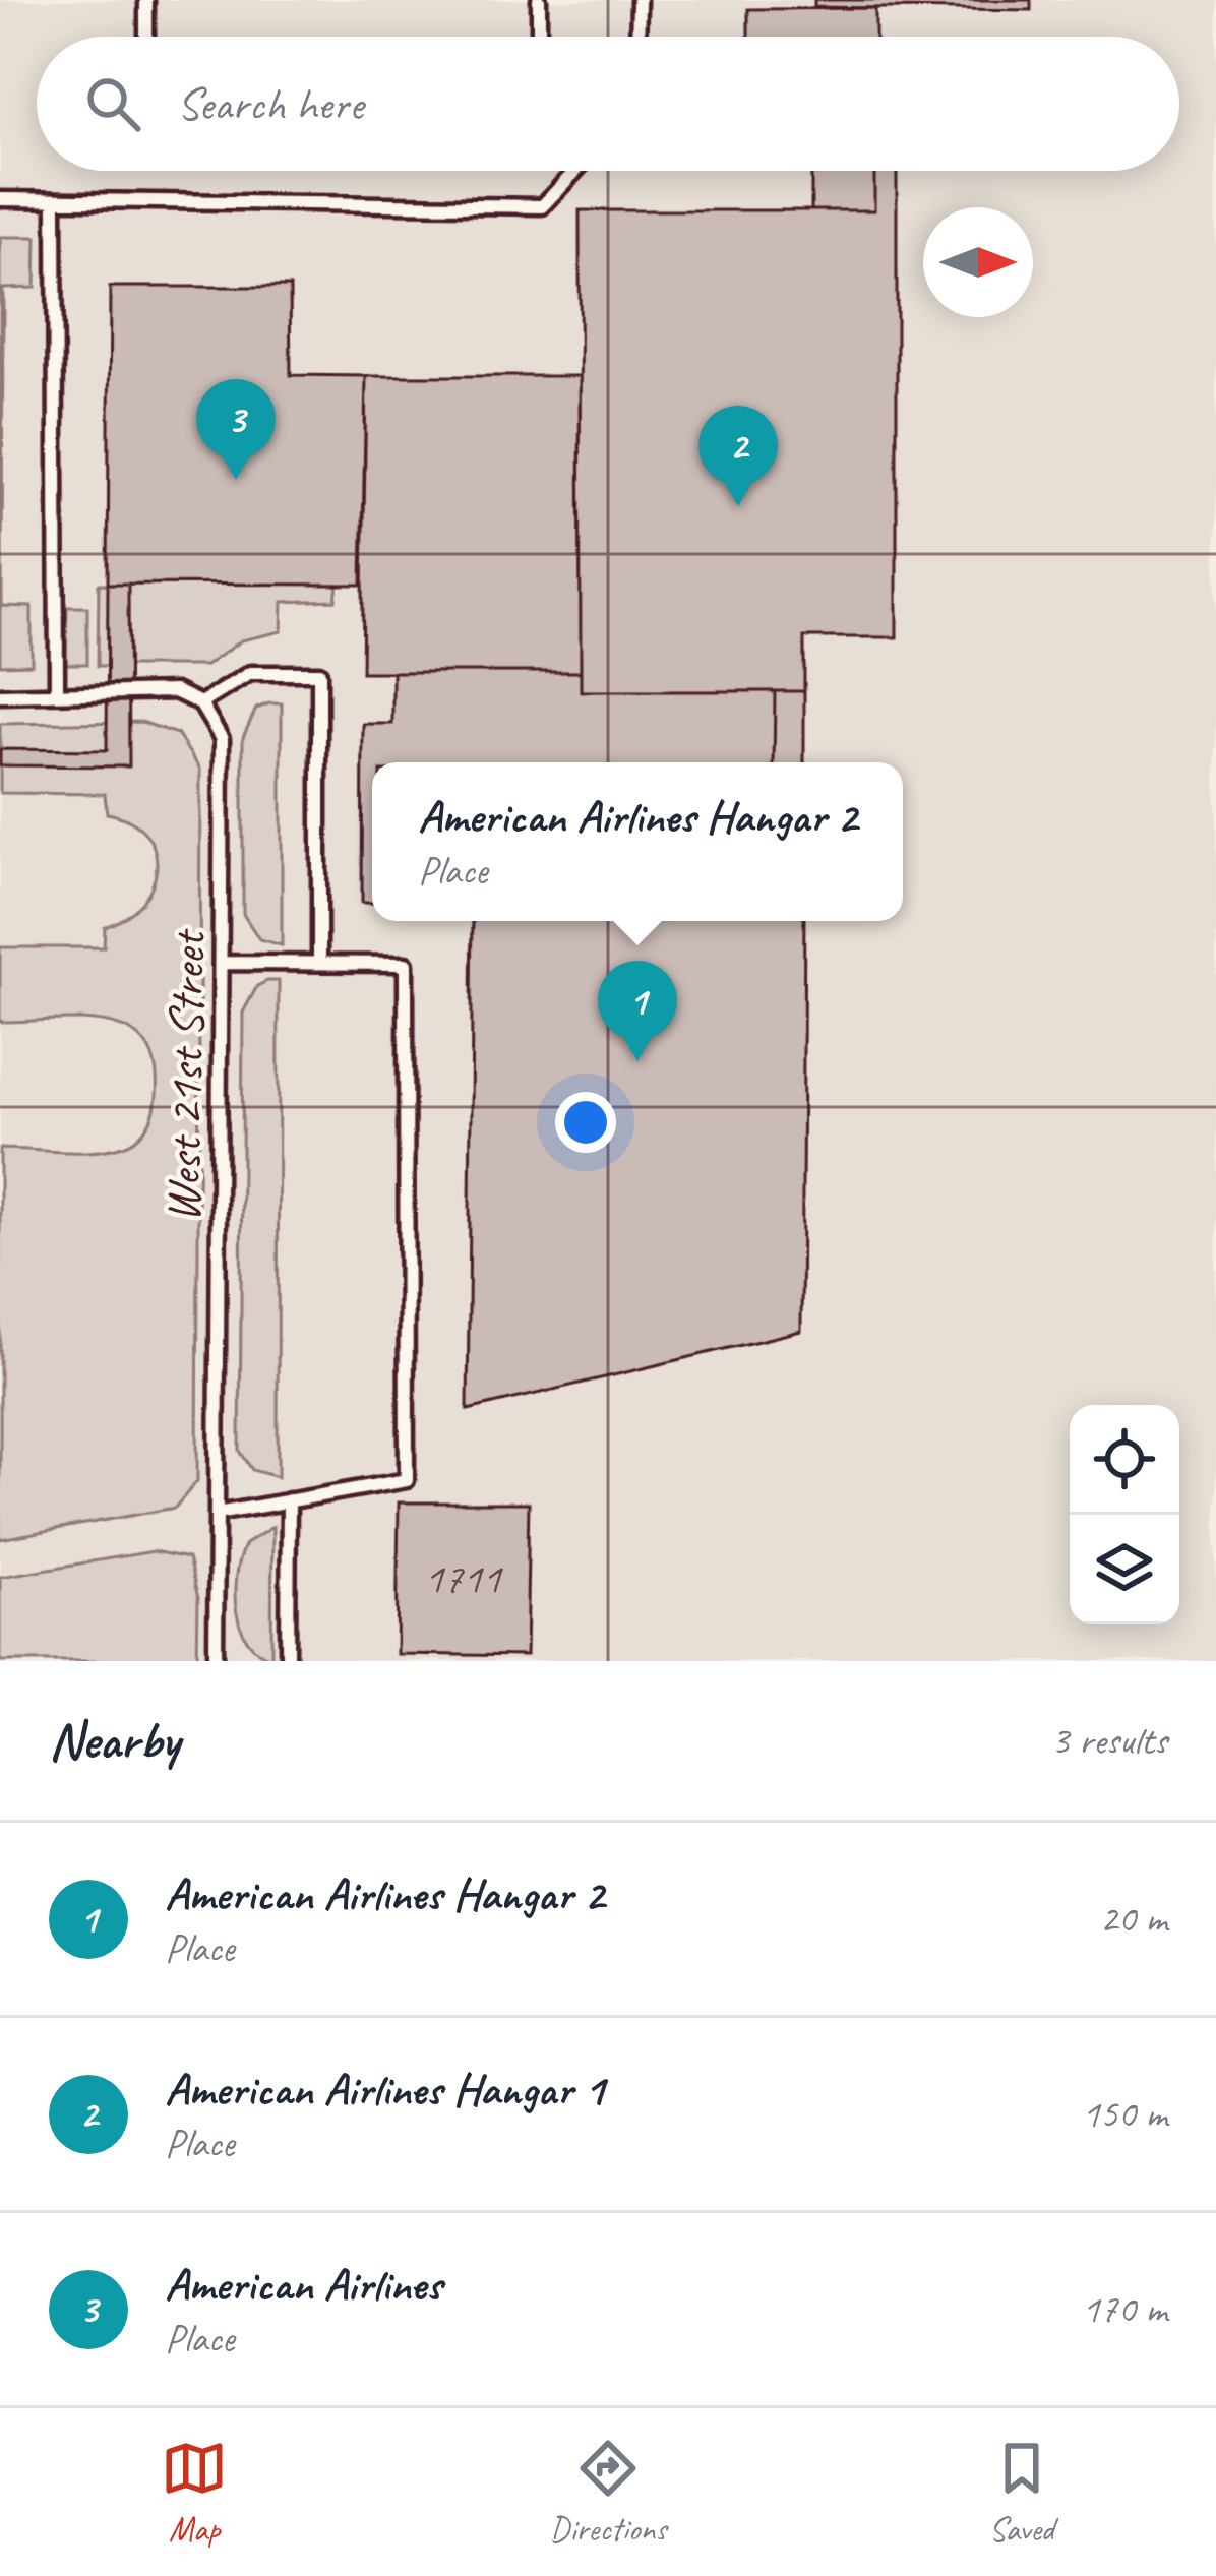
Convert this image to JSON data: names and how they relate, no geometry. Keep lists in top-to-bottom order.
{
  "streets": {
    "lane": ["West 21st Street"]
  },
  "house_numbers": ["1711"],
  "north": "right",
  "page": {
    "search": "Search here",
    "pins": ["3", "2", "1"],
    "popup": ["American Airlines Hangar 2", "Place"],
    "heading": ["Nearby", "3 results"],
    "list": [
      {
        "mark": "1",
        "name": "American Airlines Hangar 2",
        "note": "Place",
        "value": "20 m"
      },
      {
        "mark": "2",
        "name": "American Airlines Hangar 1",
        "note": "Place",
        "value": "150 m"
      },
      {
        "mark": "3",
        "name": "American Airlines",
        "note": "Place",
        "value": "170 m"
      }
    ],
    "nav": ["Map", "Directions", "Saved"]
  }
}
